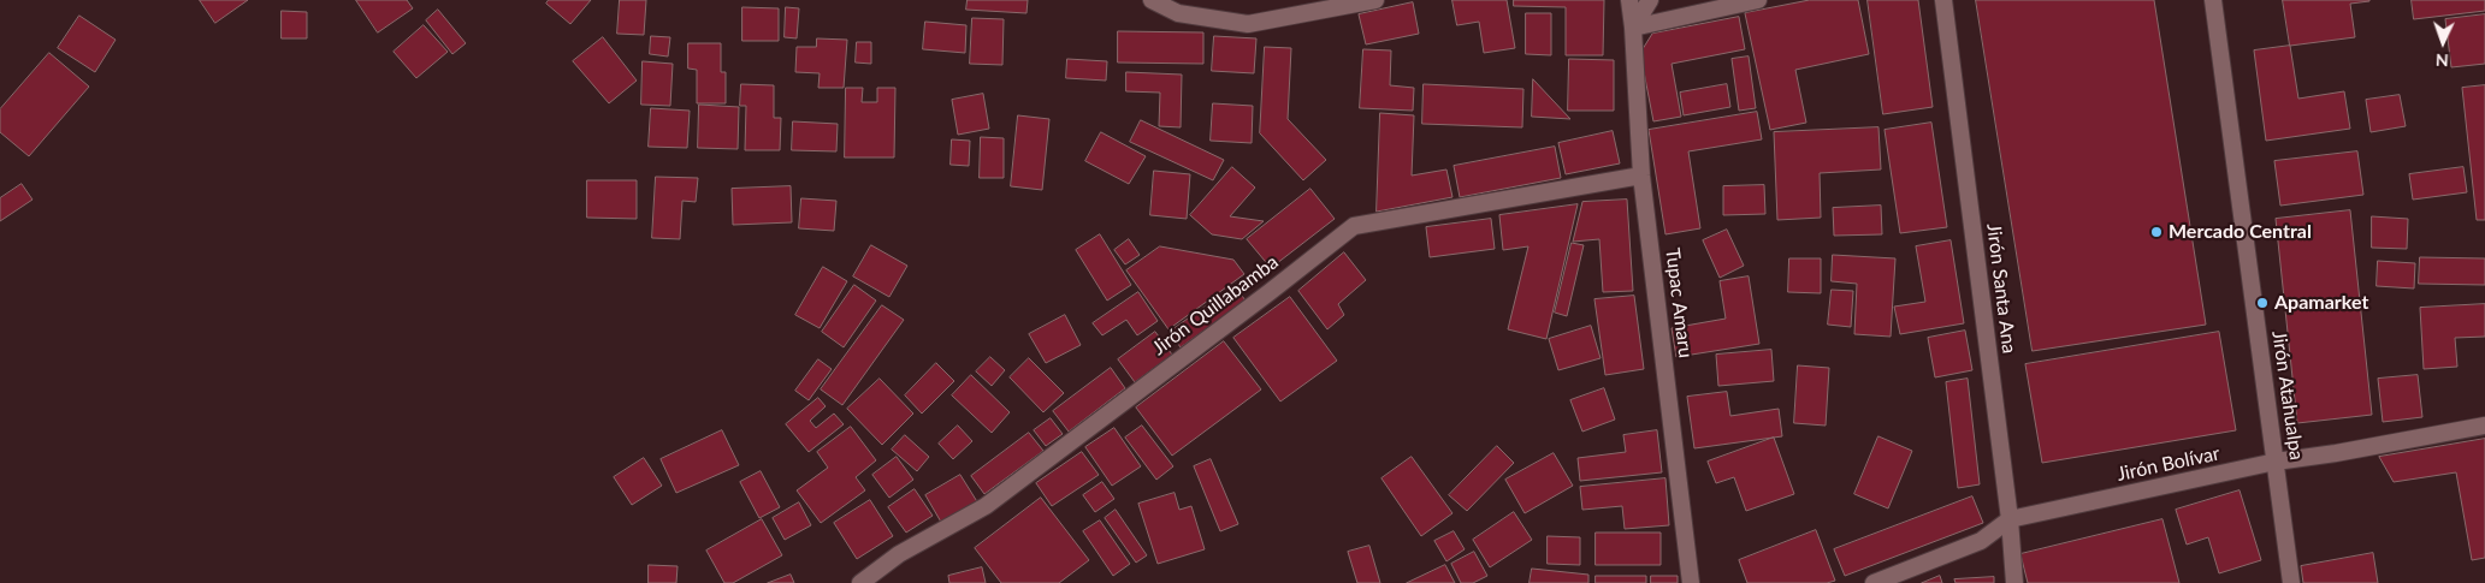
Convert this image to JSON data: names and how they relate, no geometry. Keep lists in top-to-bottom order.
{
  "streets": {
    "street": [
      "Jirón Santa Ana",
      "Tupac Amaru",
      "Jirón Quillabamba",
      "Jirón Atahualpa",
      "Jirón Bolívar"
    ]
  },
  "crossings": [
    ["Jirón Santa Ana", "Jirón Bolívar"],
    ["Tupac Amaru", "Jirón Quillabamba"],
    ["Jirón Atahualpa", "Jirón Bolívar"]
  ],
  "places": ["Mercado Central", "Apamarket"],
  "north": "bottom"
}
